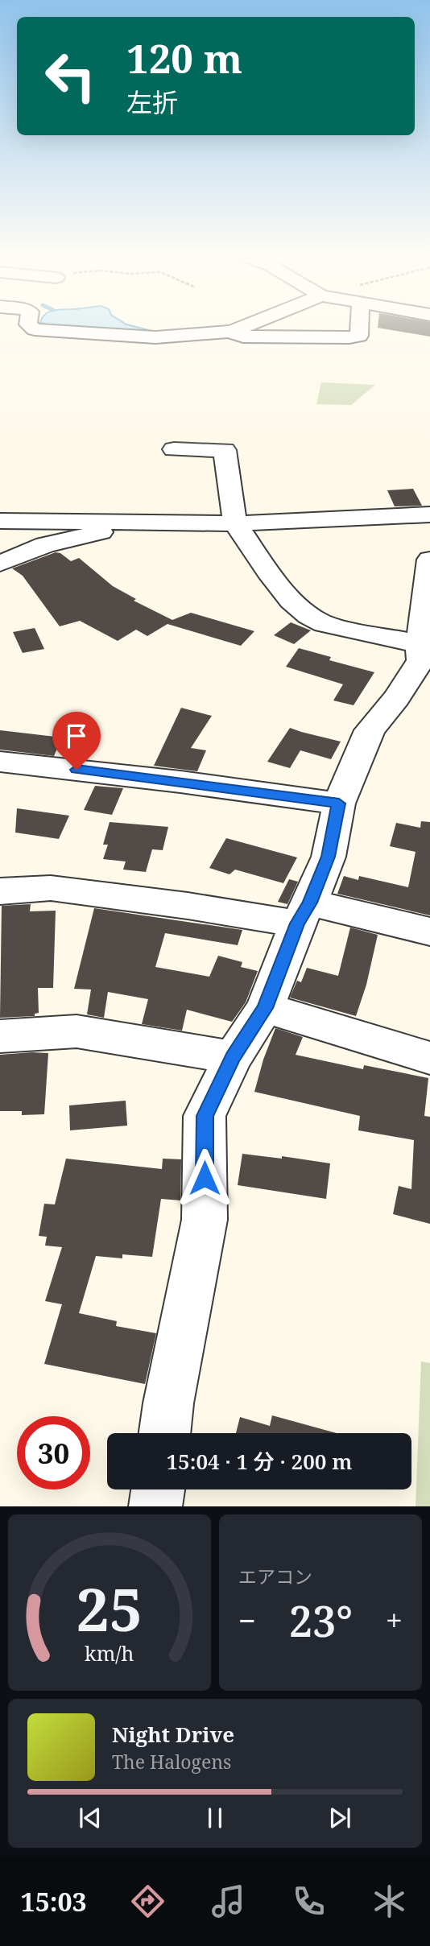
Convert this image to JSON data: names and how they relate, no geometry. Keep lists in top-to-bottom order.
{
  "page": {
    "turn": ["120 m", "左折"],
    "limit": "30",
    "trip": "15:04 · 1 分 · 200 m",
    "tile": "エアコン",
    "heat": ["−", "23°", "+"],
    "song": ["Night Drive", "The Halogens"],
    "tabs": "15:03",
    "gauge": ["25", "km/h"]
  }
}
